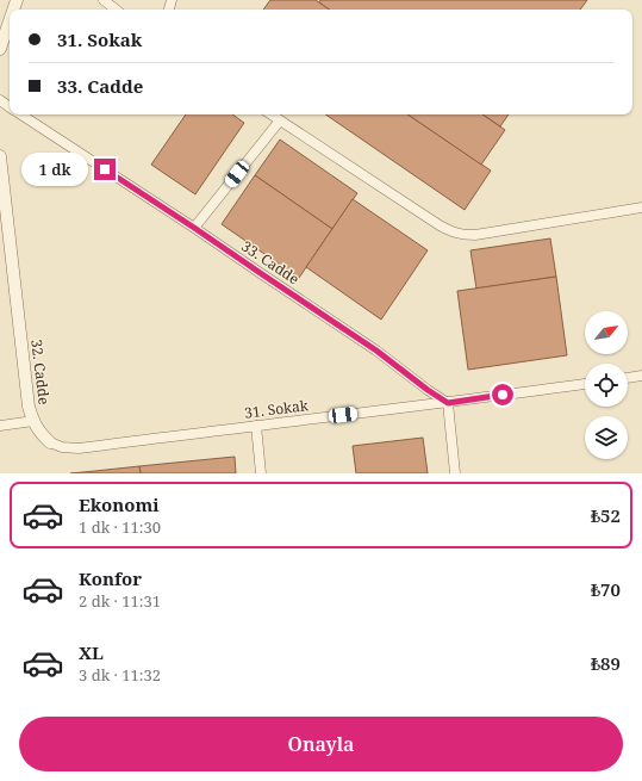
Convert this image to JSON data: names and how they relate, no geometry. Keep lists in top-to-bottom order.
{
  "streets": {
    "street": ["33. Cadde", "32. Cadde", "31. Sokak"]
  },
  "crossings": [
    ["33. Cadde", "31. Sokak"],
    ["32. Cadde", "31. Sokak"]
  ],
  "north": "top right",
  "page": {
    "banner": ["31. Sokak", "33. Cadde"],
    "bubble": "1 dk",
    "list": [
      {
        "name": "Ekonomi",
        "note": "1 dk · 11:30",
        "value": "₺52"
      },
      {
        "name": "Konfor",
        "note": "2 dk · 11:31",
        "value": "₺70"
      },
      {
        "name": "XL",
        "note": "3 dk · 11:32",
        "value": "₺89"
      }
    ],
    "buttons": "Onayla"
  }
}
